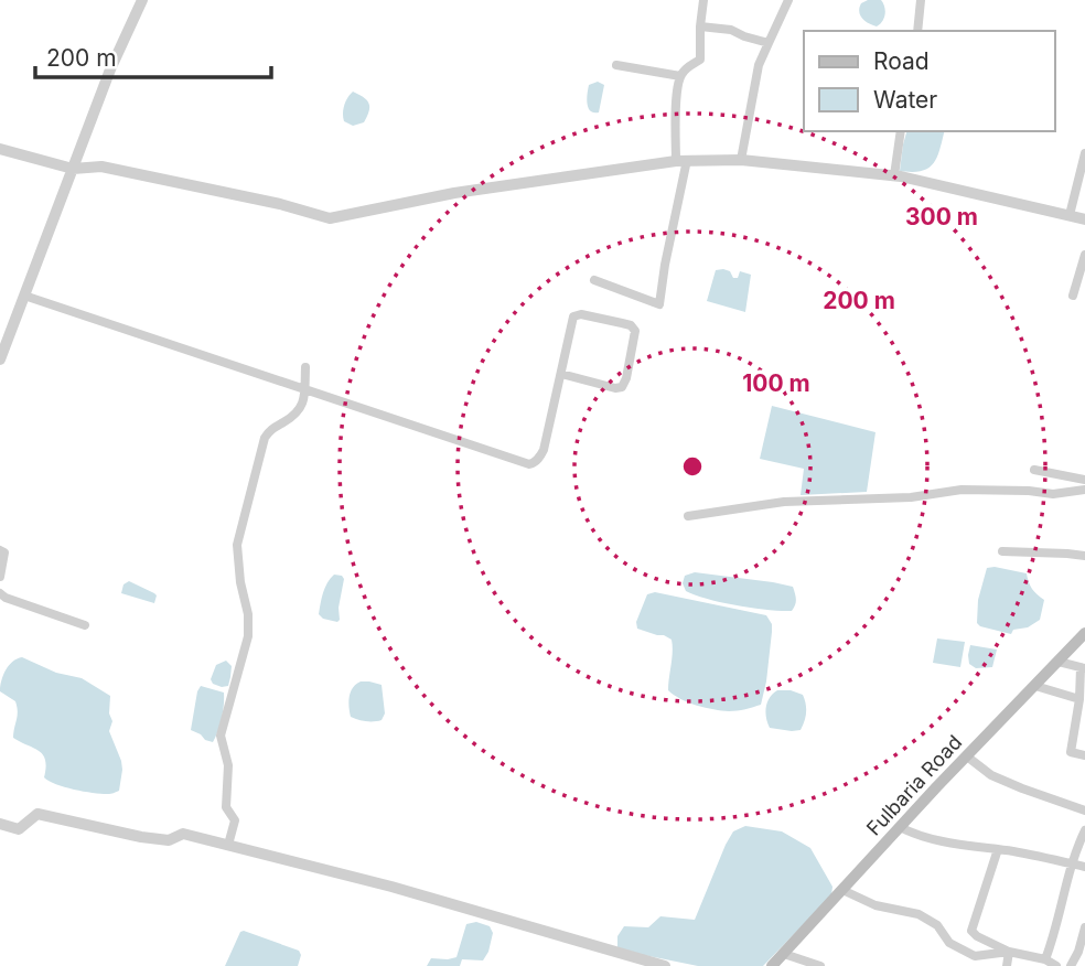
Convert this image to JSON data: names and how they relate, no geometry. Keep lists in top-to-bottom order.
{
  "streets": {
    "main road": ["Fulbaria Road"]
  },
  "legend": ["Road", "Water"],
  "scale_bar": "200 m",
  "rings": ["300 m", "200 m", "100 m"]
}
